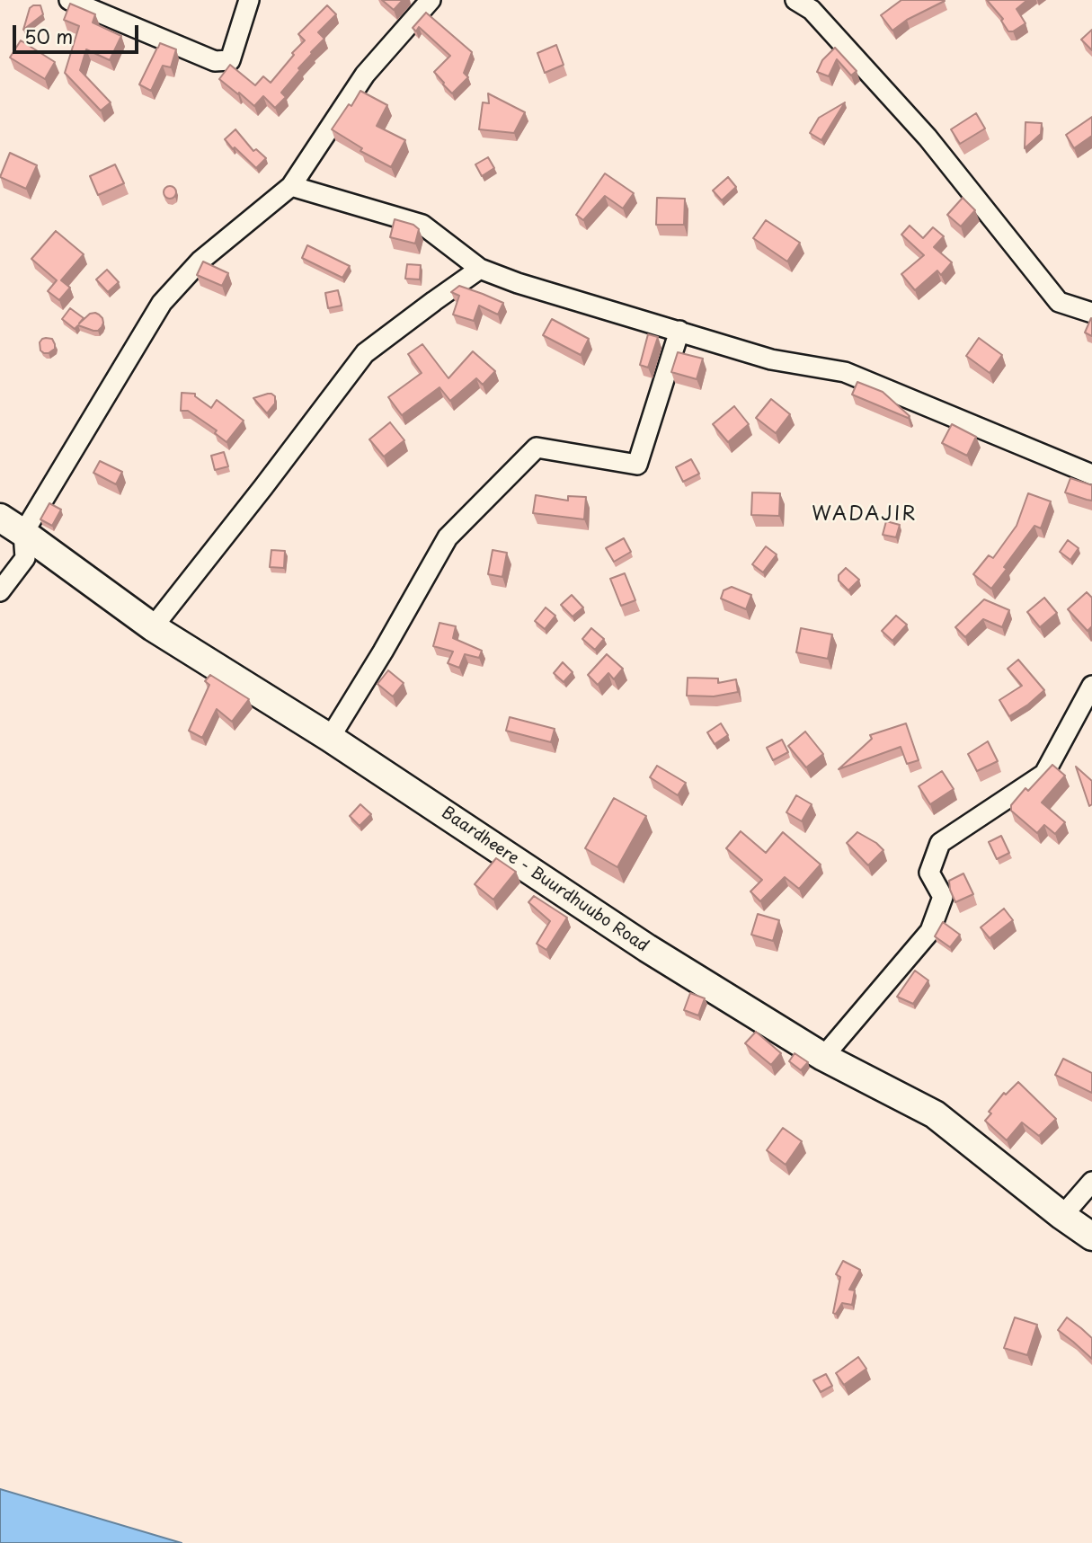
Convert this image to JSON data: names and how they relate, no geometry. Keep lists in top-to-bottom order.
{
  "streets": {
    "main road": ["Baardheere - Buurdhuubo Road"]
  },
  "districts": ["WADAJIR"],
  "scale_bar": "50 m"
}
